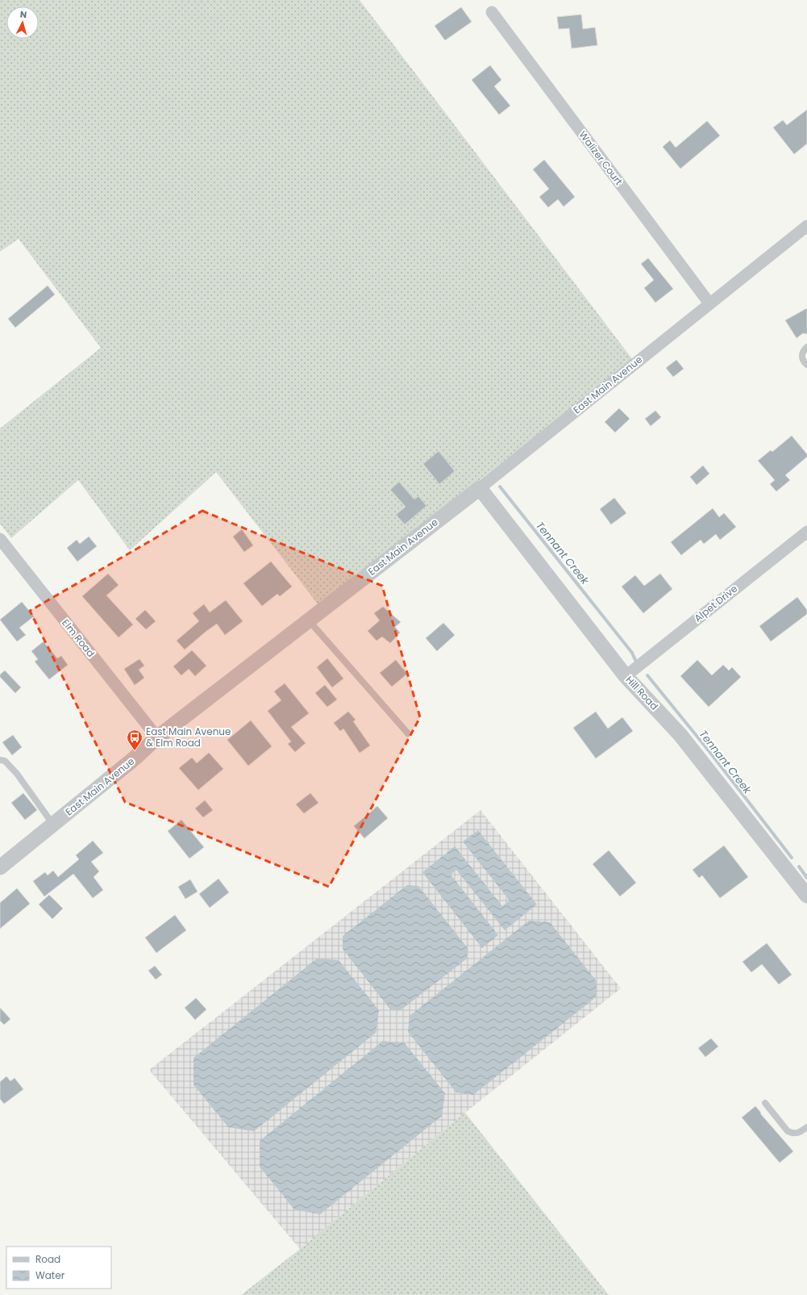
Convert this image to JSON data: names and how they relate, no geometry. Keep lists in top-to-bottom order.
{
  "streets": {
    "street": [
      "Walizer Court",
      "East Main Avenue",
      "Alpet Drive",
      "Elm Road",
      "Hill Road"
    ]
  },
  "crossings": [
    ["Walizer Court", "East Main Avenue"],
    ["East Main Avenue", "Elm Road"],
    ["East Main Avenue", "Hill Road"],
    ["Alpet Drive", "Hill Road"]
  ],
  "water": ["Tennant Creek"],
  "places": {
    "bus stop": ["East Main Avenue & Elm Road"]
  },
  "legend": ["Road", "Water"],
  "north": "top"
}
